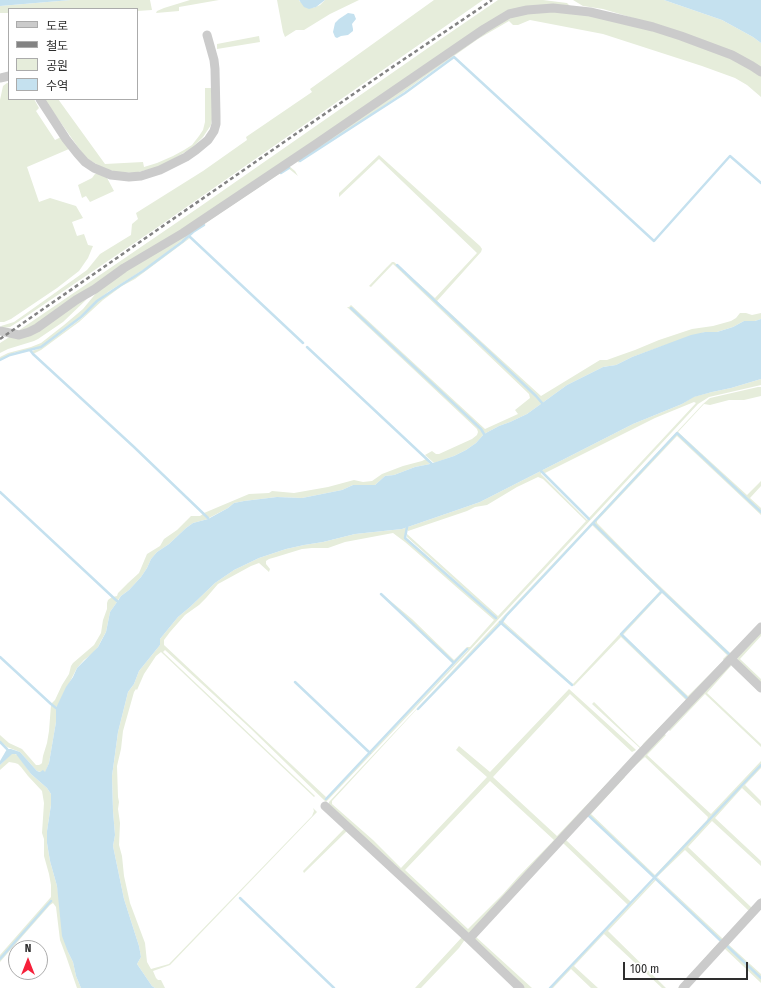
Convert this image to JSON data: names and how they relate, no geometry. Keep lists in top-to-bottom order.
{
  "legend": [
    "도로",
    "철도",
    "공원",
    "수역"
  ],
  "scale_bar": "100 m",
  "north": "top"
}
